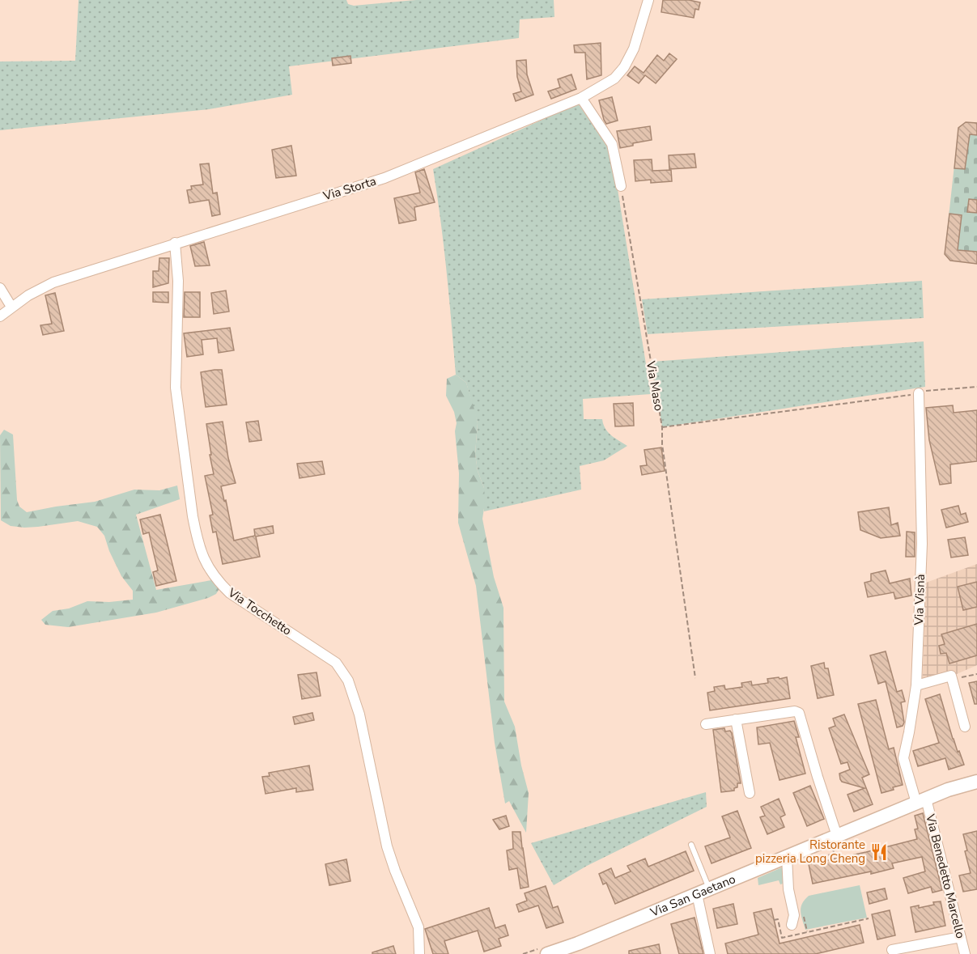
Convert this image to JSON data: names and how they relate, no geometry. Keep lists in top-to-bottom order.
{
  "streets": {
    "street": [
      "Via Storta",
      "Via Visnà",
      "Via Tocchetto",
      "Via Benedetto Marcello",
      "Via San Gaetano"
    ],
    "path": ["Via Maso"]
  },
  "crossings": [
    ["Via Storta", "Via Tocchetto"],
    ["Via Maso", "Via Visnà"],
    ["Via Visnà", "Via Benedetto Marcello"],
    ["Via Visnà", "Via San Gaetano"],
    ["Via Benedetto Marcello", "Via San Gaetano"]
  ],
  "places": {
    "restaurant": ["Ristorante pizzeria Long Cheng"]
  }
}
